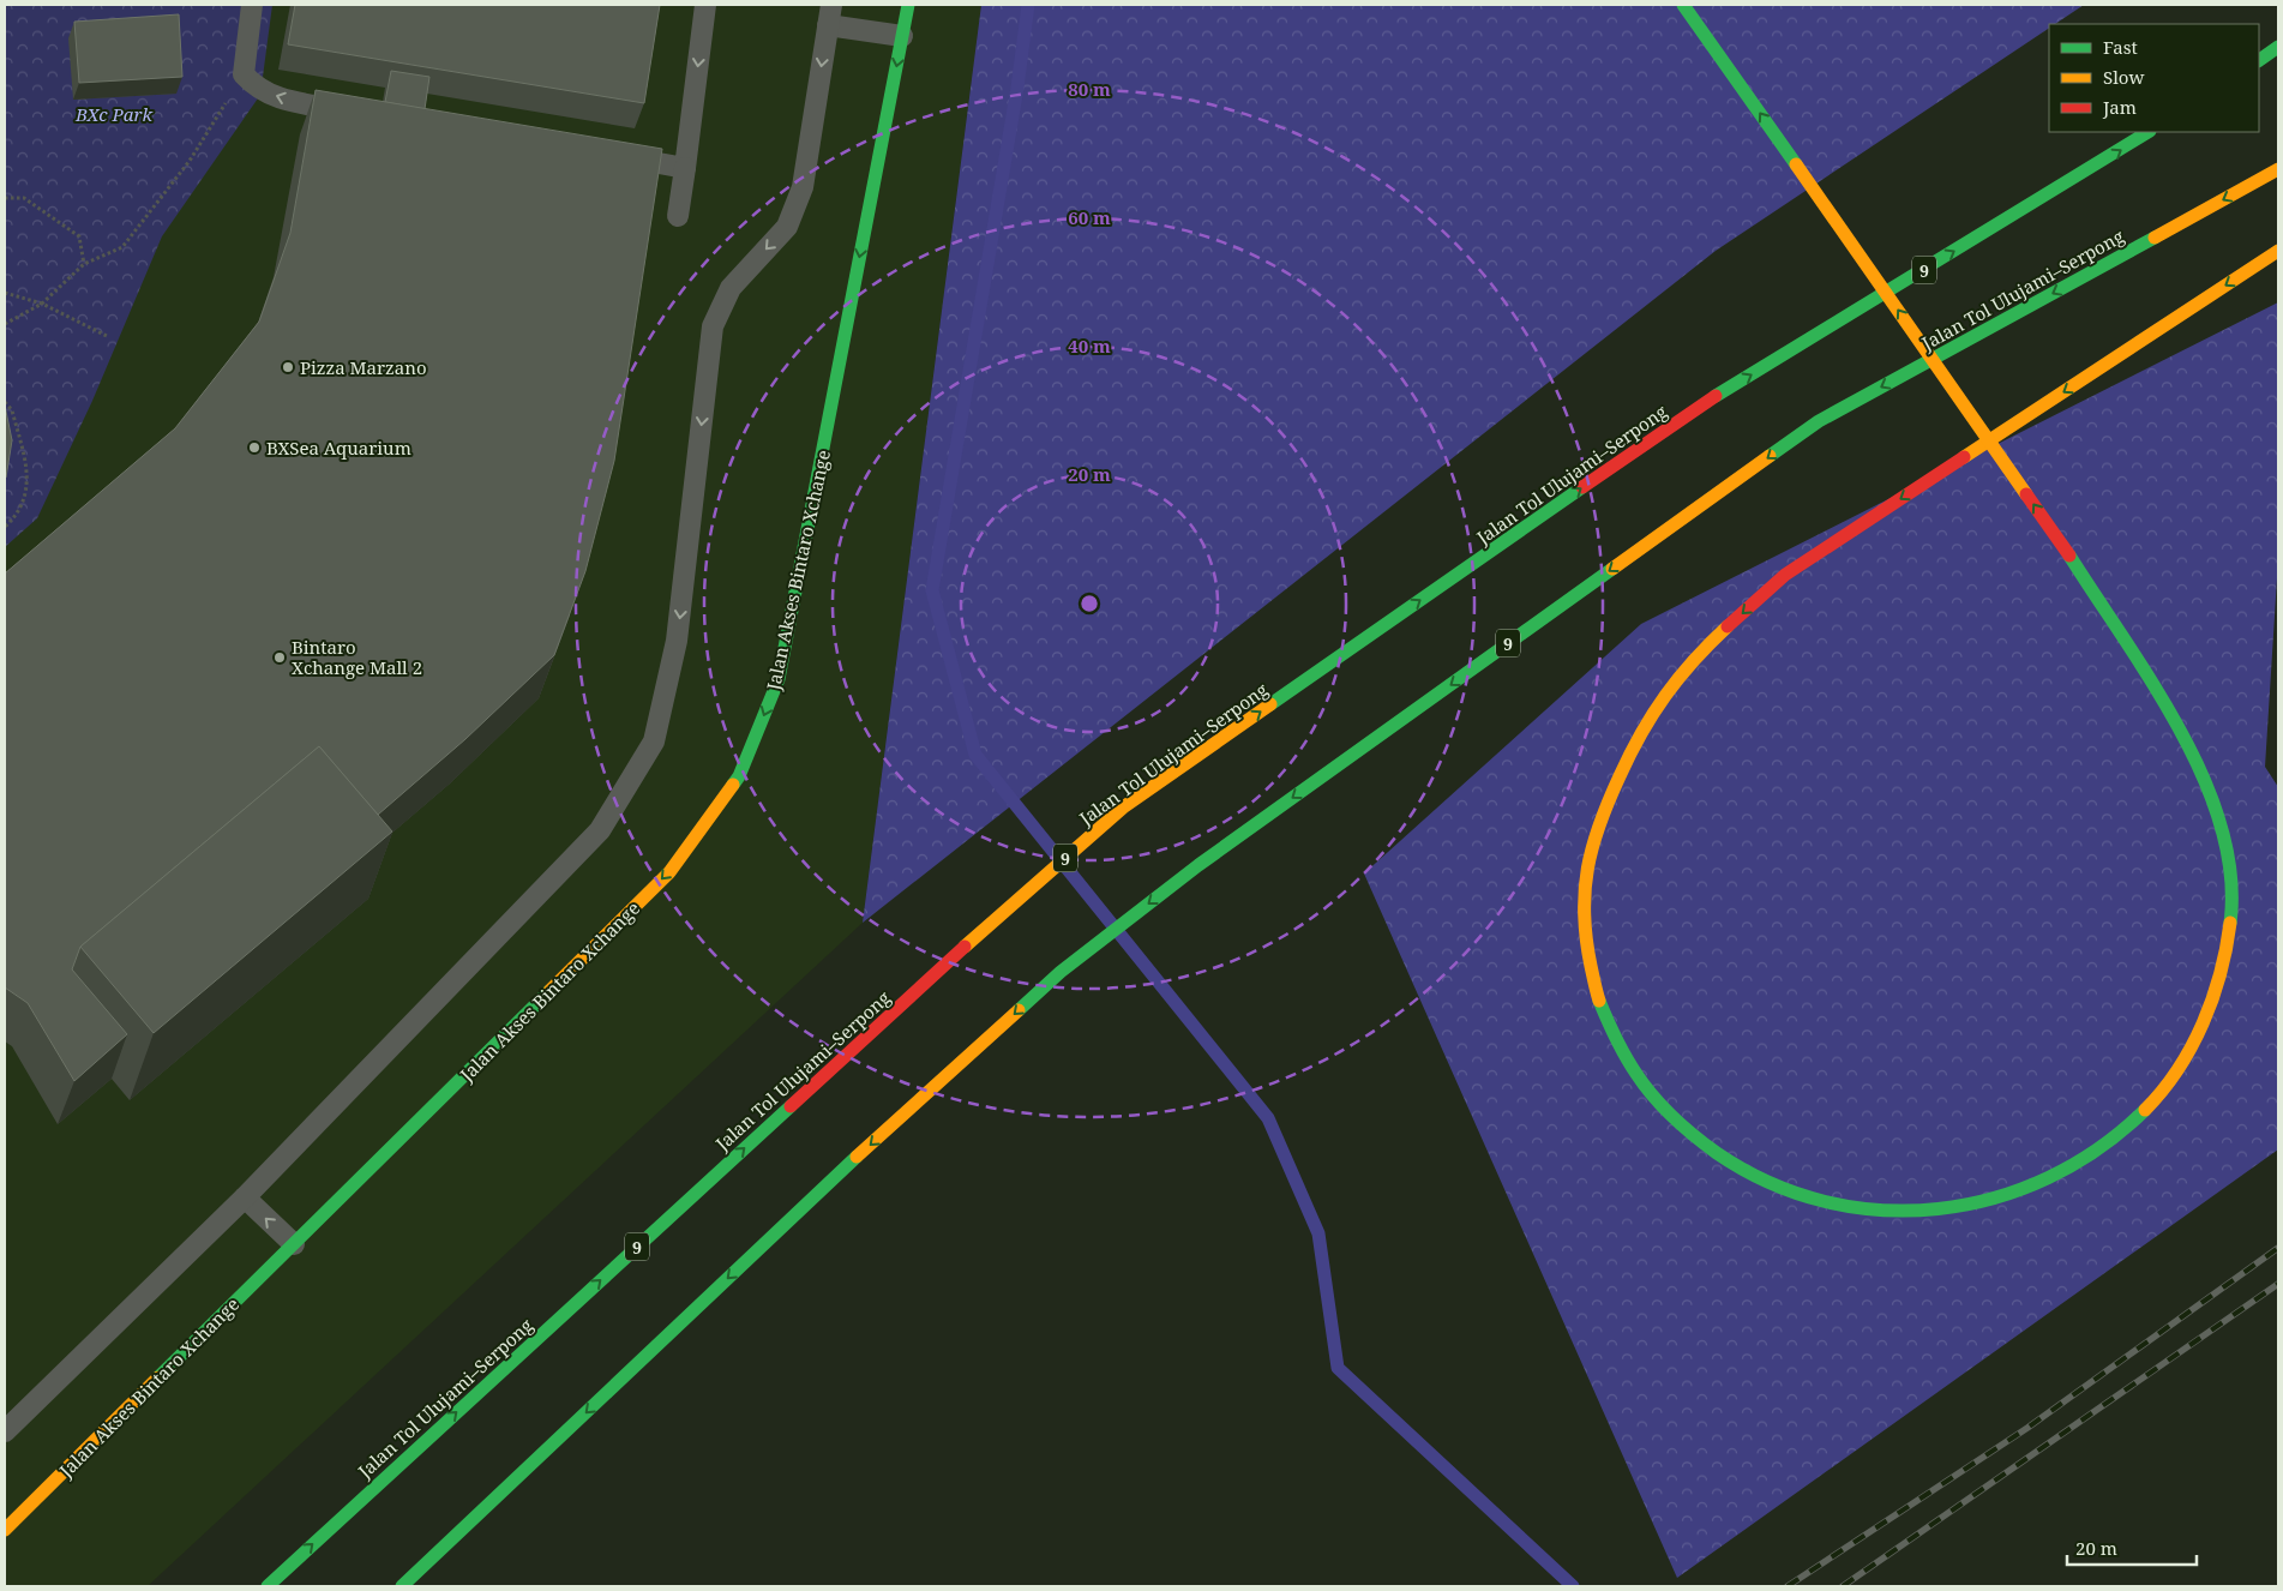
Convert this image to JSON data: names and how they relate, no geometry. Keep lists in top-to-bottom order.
{
  "streets": {
    "main road": ["9", "Jalan Tol Ulujami–Serpong", "Jalan Akses Bintaro Xchange"]
  },
  "one_way": ["Jalan Akses Bintaro Xchange"],
  "parks": ["BXc Park"],
  "places": ["Pizza Marzano", "BXSea Aquarium", "Bintaro Xchange Mall 2"],
  "legend": ["Fast", "Slow", "Jam"],
  "scale_bar": "20 m",
  "rings": [
    "80 m",
    "60 m",
    "40 m",
    "20 m"
  ]
}
